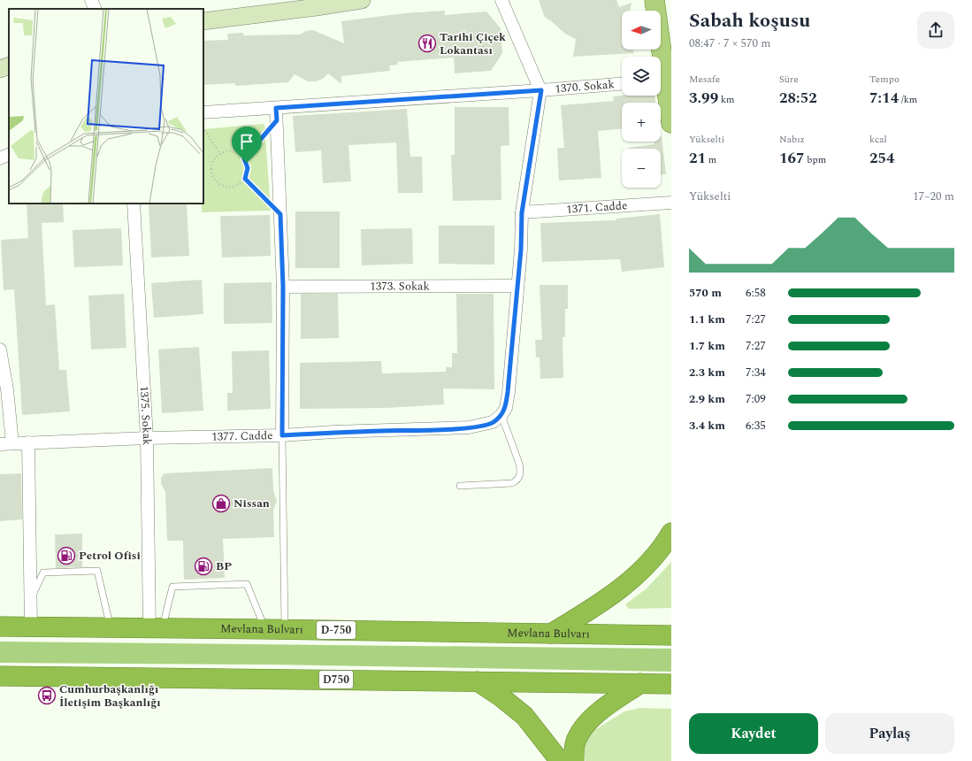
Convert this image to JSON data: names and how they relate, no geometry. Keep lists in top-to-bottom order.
{
  "streets": {
    "highway": ["Mevlana Bulvarı", "D-750", "D750"],
    "street": [
      "1370. Sokak",
      "1371. Cadde",
      "1373. Sokak",
      "1375. Sokak",
      "1377. Cadde"
    ]
  },
  "crossings": [
    ["1375. Sokak", "1377. Cadde"],
    ["1375. Sokak", "Mevlana Bulvarı"]
  ],
  "places": {
    "restaurant": ["Tarihi Çiçek Lokantası"],
    "shop": ["Nissan"],
    "fuel station": ["Petrol Ofisi", "BP"],
    "bus stop": ["Cumhurbaşkanlığı İletişim Başkanlığı"]
  },
  "north": "left",
  "page": {
    "heading": ["Sabah koşusu", "08:47 · 7 × 570 m"],
    "map_buttons": ["+", "−"],
    "stats": [
      ["Mesafe", "3.99 km"],
      ["Süre", "28:52"],
      ["Tempo", "7:14 /km"],
      ["Yükselti", "21 m"],
      ["Nabız", "167 bpm"],
      ["kcal", "254"]
    ],
    "chart": ["Yükselti", "17–20 m"],
    "list": [
      {
        "name": "570 m",
        "note": "6:58"
      },
      {
        "name": "1.1 km",
        "note": "7:27"
      },
      {
        "name": "1.7 km",
        "note": "7:27"
      },
      {
        "name": "2.3 km",
        "note": "7:34"
      },
      {
        "name": "2.9 km",
        "note": "7:09"
      },
      {
        "name": "3.4 km",
        "note": "6:35"
      }
    ],
    "buttons": ["Kaydet", "Paylaş"]
  }
}
